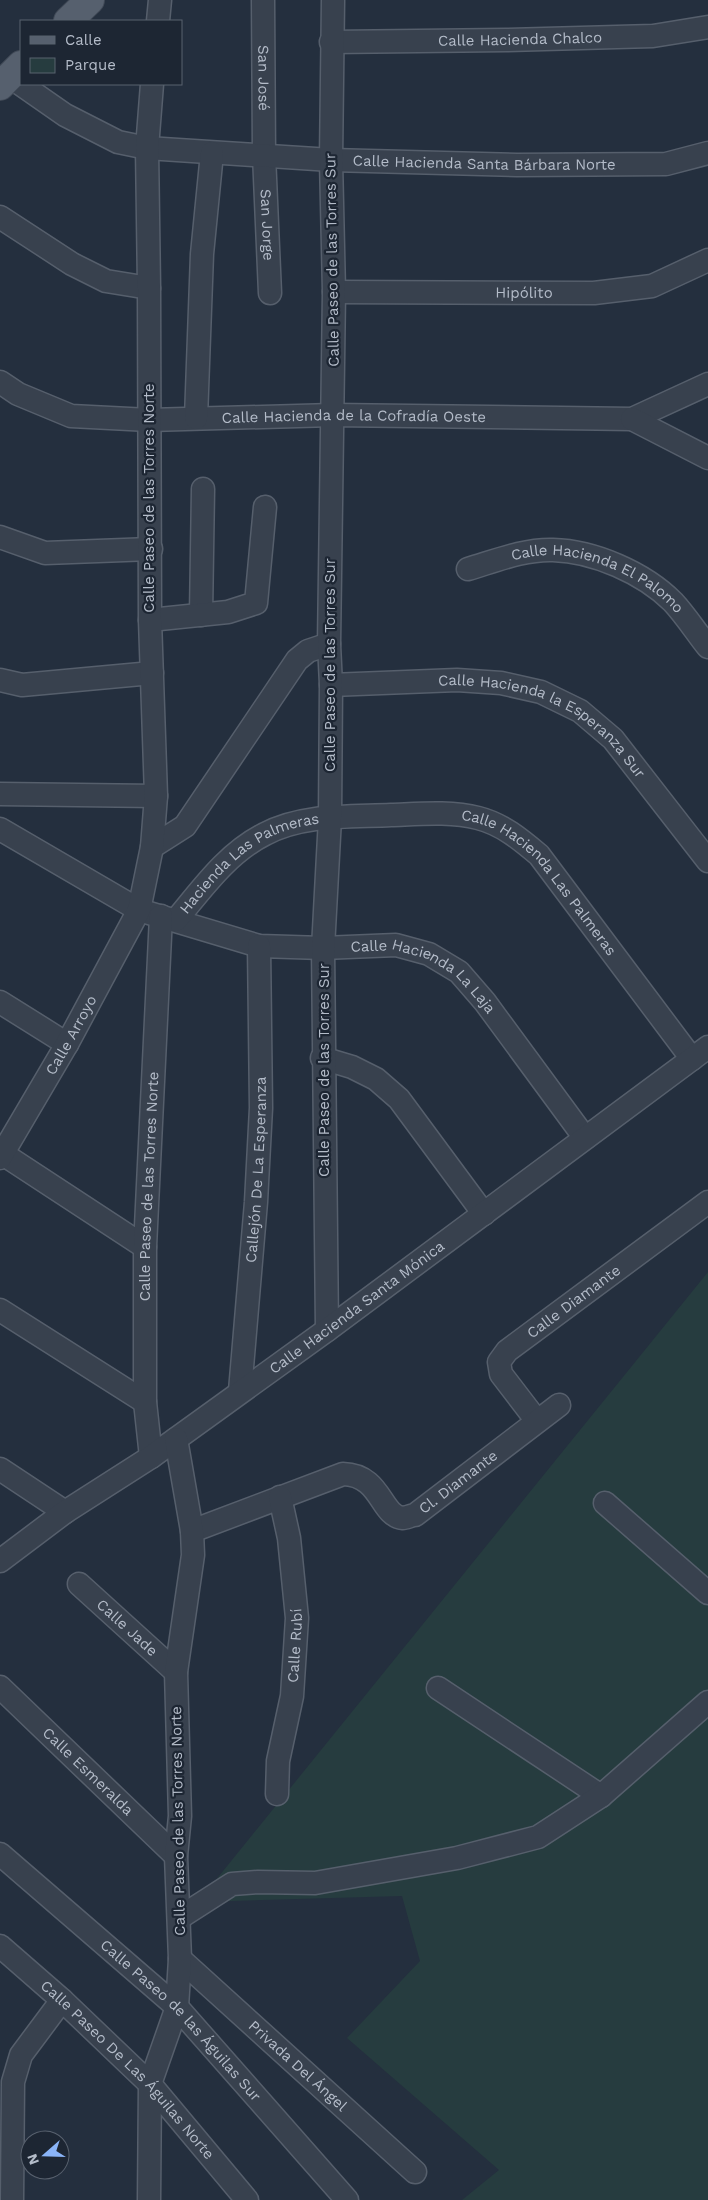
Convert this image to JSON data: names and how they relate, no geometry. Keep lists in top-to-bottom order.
{
  "streets": {
    "street": [
      "Calle Hacienda Chalco",
      "San José",
      "Calle Hacienda Santa Bárbara Norte",
      "San Jorge",
      "Calle Paseo de las Torres Sur",
      "Hipólito",
      "Calle Hacienda de la Cofradía Oeste",
      "Calle Paseo de las Torres Norte",
      "Calle Hacienda El Palomo",
      "Calle Hacienda la Esperanza Sur",
      "Hacienda Las Palmeras",
      "Calle Hacienda Las Palmeras",
      "Calle Hacienda La Laja",
      "Calle Arroyo",
      "Callejón De La Esperanza",
      "Calle Diamante",
      "Calle Hacienda Santa Mónica",
      "Cl. Diamante",
      "Calle Jade",
      "Calle Rubí",
      "Calle Esmeralda",
      "Calle Paseo de las Águilas Sur",
      "Privada Del Ángel",
      "Calle Paseo De Las Águilas Norte"
    ]
  },
  "crossings": [
    ["Calle Hacienda Chalco", "Calle Paseo de las Torres Sur"],
    ["San José", "Calle Hacienda Santa Bárbara Norte"],
    ["San José", "San Jorge"],
    ["Calle Hacienda Santa Bárbara Norte", "San Jorge"],
    ["Calle Hacienda Santa Bárbara Norte", "Calle Paseo de las Torres Sur"],
    ["Calle Hacienda Santa Bárbara Norte", "Calle Paseo de las Torres Norte"],
    ["Calle Paseo de las Torres Sur", "Hipólito"],
    ["Calle Paseo de las Torres Sur", "Calle Hacienda de la Cofradía Oeste"],
    ["Calle Paseo de las Torres Sur", "Calle Hacienda la Esperanza Sur"],
    ["Calle Paseo de las Torres Sur", "Hacienda Las Palmeras"],
    ["Calle Paseo de las Torres Sur", "Calle Hacienda Las Palmeras"],
    ["Calle Paseo de las Torres Sur", "Calle Hacienda La Laja"],
    ["Calle Paseo de las Torres Sur", "Calle Hacienda Santa Mónica"],
    ["Calle Hacienda de la Cofradía Oeste", "Calle Paseo de las Torres Norte"],
    ["Calle Paseo de las Torres Norte", "Hacienda Las Palmeras"],
    ["Calle Paseo de las Torres Norte", "Calle Hacienda La Laja"],
    ["Calle Paseo de las Torres Norte", "Calle Arroyo"],
    ["Calle Paseo de las Torres Norte", "Calle Hacienda Santa Mónica"],
    ["Calle Paseo de las Torres Norte", "Cl. Diamante"],
    ["Calle Paseo de las Torres Norte", "Calle Jade"],
    ["Calle Paseo de las Torres Norte", "Calle Esmeralda"],
    ["Calle Paseo de las Torres Norte", "Calle Paseo de las Águilas Sur"],
    ["Calle Paseo de las Torres Norte", "Privada Del Ángel"],
    ["Calle Paseo de las Torres Norte", "Calle Paseo De Las Águilas Norte"],
    ["Hacienda Las Palmeras", "Calle Hacienda Las Palmeras"],
    ["Hacienda Las Palmeras", "Calle Hacienda La Laja"],
    ["Calle Hacienda Las Palmeras", "Calle Hacienda Santa Mónica"],
    ["Calle Hacienda La Laja", "Calle Arroyo"],
    ["Calle Hacienda La Laja", "Callejón De La Esperanza"],
    ["Calle Hacienda La Laja", "Calle Hacienda Santa Mónica"],
    ["Callejón De La Esperanza", "Calle Hacienda Santa Mónica"],
    ["Calle Diamante", "Cl. Diamante"],
    ["Cl. Diamante", "Calle Rubí"]
  ],
  "legend": ["Calle", "Parque"],
  "north": "left"
}
